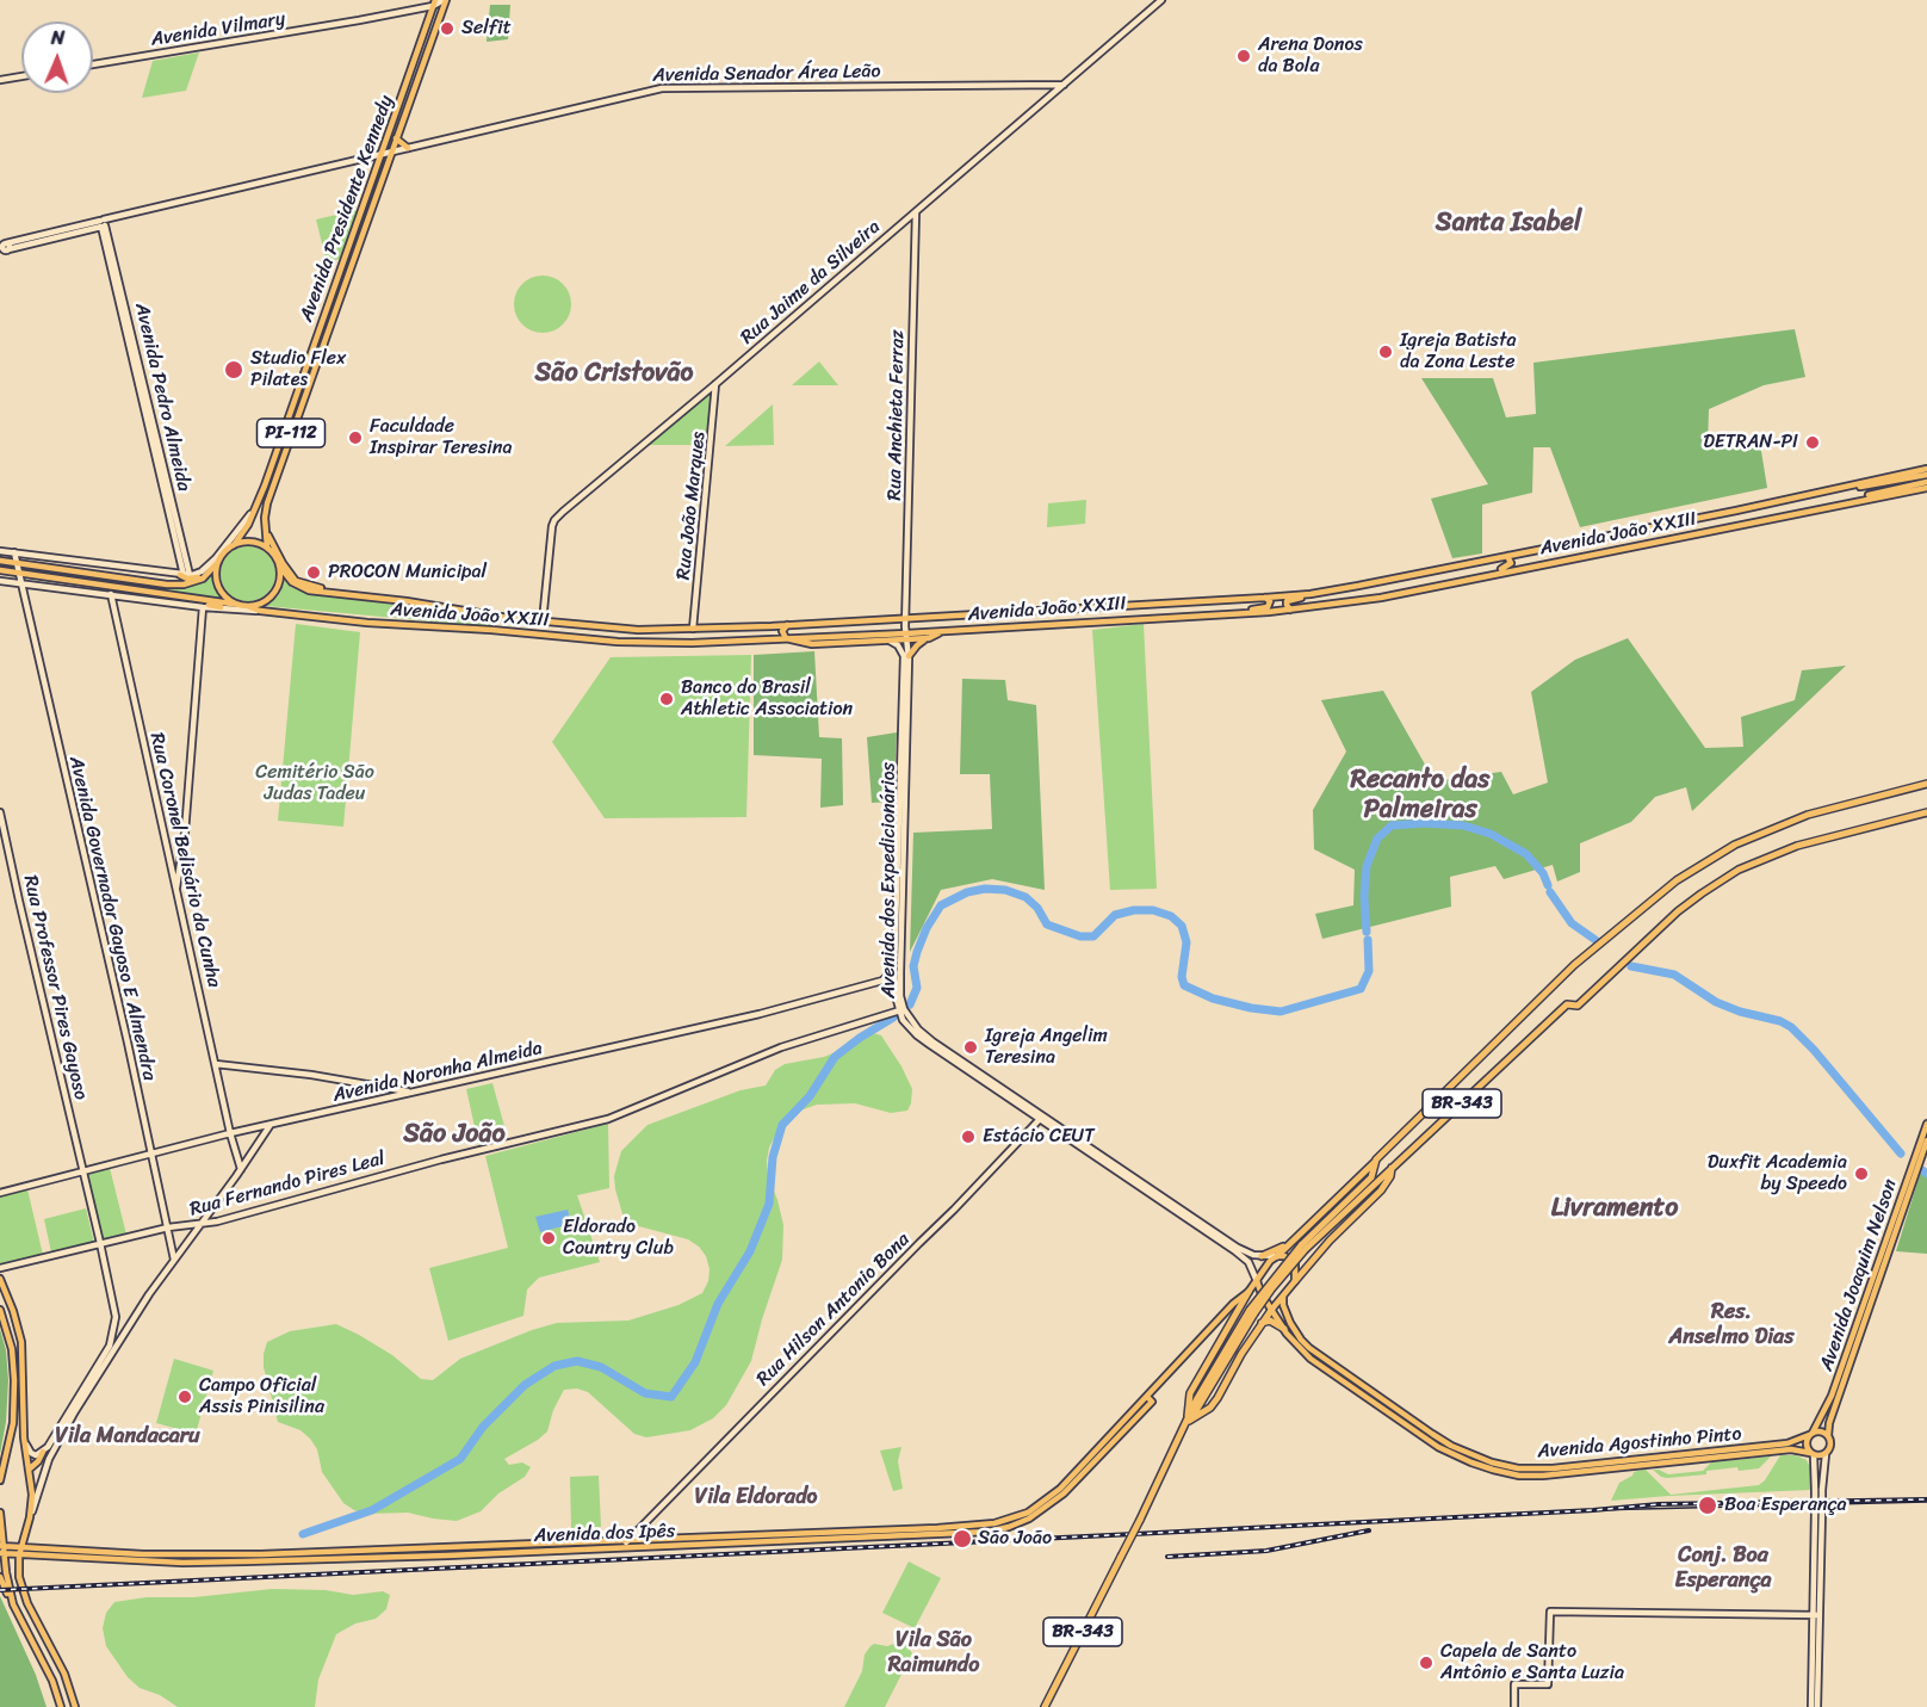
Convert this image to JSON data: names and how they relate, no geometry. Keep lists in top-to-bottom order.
{
  "streets": {
    "highway": ["BR-343"],
    "main road": [
      "Avenida Presidente Kennedy",
      "PI-112",
      "Avenida João XXIII",
      "Avenida Joaquim Nelson",
      "Avenida Agostinho Pinto",
      "Avenida dos Ipês"
    ],
    "street": [
      "Avenida Vilmary",
      "Avenida Senador Área Leão",
      "Rua Jaime da Silveira",
      "Avenida Pedro Almeida",
      "Rua Anchieta Ferraz",
      "Rua João Marques",
      "Rua Coronel Belisário da Cunha",
      "Avenida dos Expedicionários",
      "Avenida Governador Gayoso E Almendra",
      "Rua Professor Pires Gayoso",
      "Avenida Noronha Almeida",
      "Rua Fernando Pires Leal",
      "Rua Hilson Antonio Bona"
    ]
  },
  "crossings": [
    ["Avenida Vilmary", "Avenida Presidente Kennedy"],
    ["Avenida Senador Área Leão", "Avenida Presidente Kennedy"],
    ["Avenida Senador Área Leão", "Rua Jaime da Silveira"],
    ["Avenida Presidente Kennedy", "Avenida João XXIII"],
    ["Rua Jaime da Silveira", "Rua Anchieta Ferraz"],
    ["Rua Jaime da Silveira", "Rua João Marques"],
    ["Rua Jaime da Silveira", "Avenida João XXIII"],
    ["Rua Anchieta Ferraz", "Avenida João XXIII"],
    ["Rua Anchieta Ferraz", "Avenida dos Expedicionários"],
    ["Rua João Marques", "Avenida João XXIII"],
    ["Avenida João XXIII", "Rua Coronel Belisário da Cunha"],
    ["Avenida João XXIII", "Avenida dos Expedicionários"],
    ["Avenida João XXIII", "Avenida Governador Gayoso E Almendra"],
    ["Rua Coronel Belisário da Cunha", "Avenida Noronha Almeida"],
    ["Avenida dos Expedicionários", "Rua Fernando Pires Leal"],
    ["Avenida dos Expedicionários", "Rua Hilson Antonio Bona"],
    ["Avenida Governador Gayoso E Almendra", "Avenida Noronha Almeida"],
    ["Avenida Governador Gayoso E Almendra", "Rua Fernando Pires Leal"],
    ["Rua Professor Pires Gayoso", "Avenida Noronha Almeida"],
    ["Rua Professor Pires Gayoso", "Rua Fernando Pires Leal"],
    ["Avenida Joaquim Nelson", "Avenida Agostinho Pinto"],
    ["Rua Hilson Antonio Bona", "Avenida dos Ipês"],
    ["Avenida Agostinho Pinto", "Avenida dos Ipês"]
  ],
  "districts": [
    "Santa Isabel",
    "São Cristovão",
    "Recanto das Palmeiras",
    "São João",
    "Livramento",
    "Res. Anselmo Dias",
    "Vila Mandacaru",
    "Vila Eldorado",
    "Conj. Boa Esperança",
    "Vila São Raimundo"
  ],
  "parks": ["Cemitério São Judas Tadeu"],
  "places": [
    "Selfit",
    "Arena Donos da Bola",
    "Igreja Batista da Zona Leste",
    "Studio Flex Pilates",
    "Faculdade Inspirar Teresina",
    "DETRAN-PI",
    "PROCON Municipal",
    "Banco do Brasil Athletic Association",
    "Igreja Angelim Teresina",
    "Estácio CEUT",
    "Duxfit Academia by Speedo",
    "Eldorado Country Club",
    "Campo Oficial Assis Pinisilina",
    "Boa Esperança",
    "São João",
    "Capela de Santo Antônio e Santa Luzia"
  ],
  "north": "top"
}
